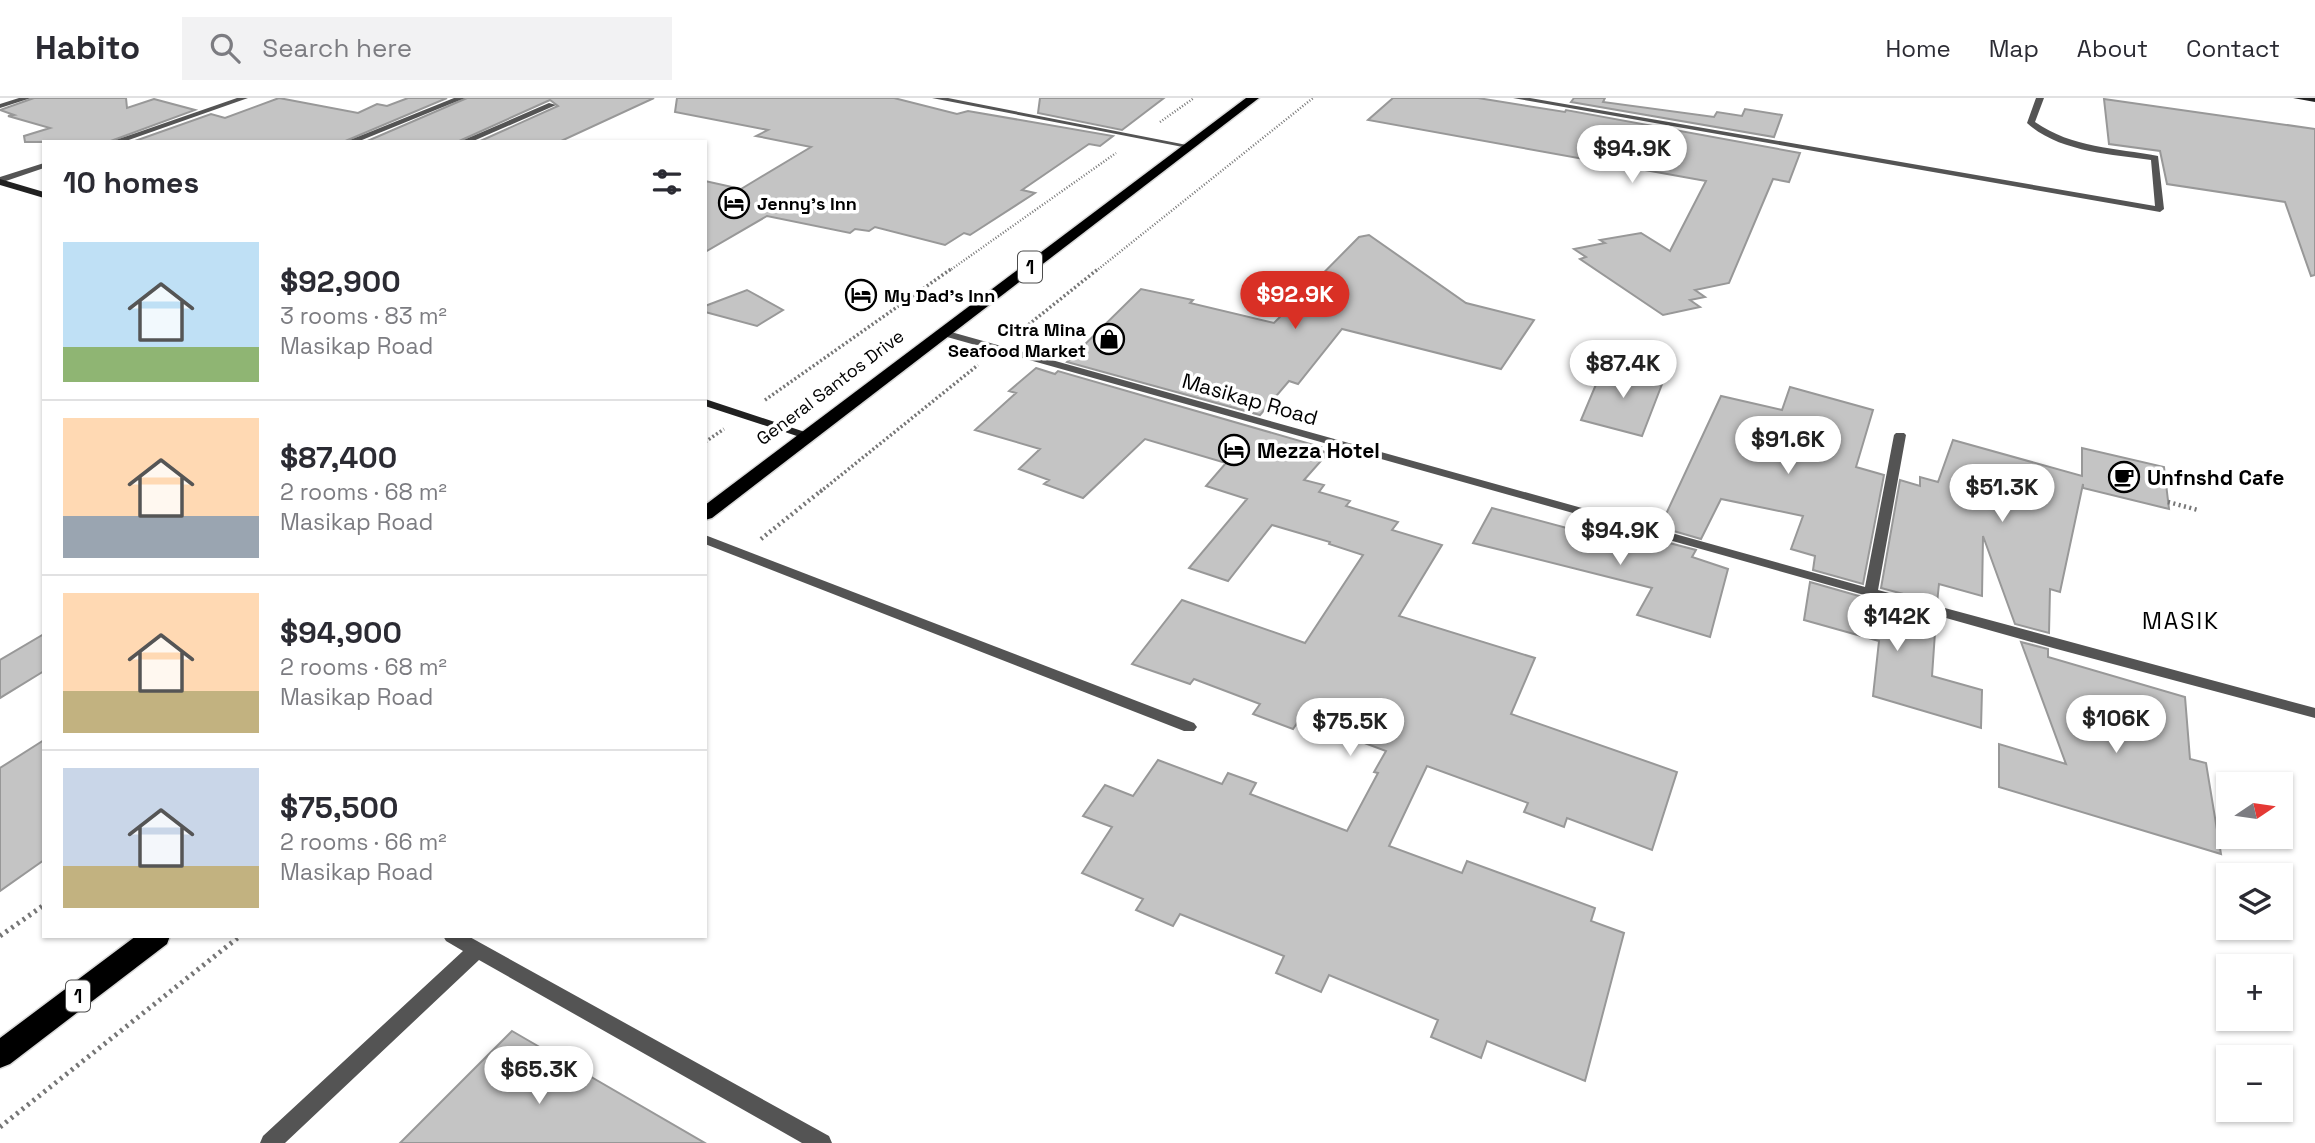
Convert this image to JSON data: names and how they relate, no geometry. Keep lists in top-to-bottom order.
{
  "streets": {
    "highway": ["1", "General Santos Drive"],
    "street": ["Masikap Road"]
  },
  "crossings": [
    ["General Santos Drive", "Masikap Road"]
  ],
  "districts": ["MASIK"],
  "places": {
    "hotel": ["Jenny's Inn", "My Dad's Inn", "Mezza Hotel"],
    "shop": ["Citra Mina Seafood Market"],
    "cafe": ["Unfnshd Cafe"]
  },
  "north": "right",
  "page": {
    "header": "Habito",
    "search": "Search here",
    "nav": [
      "Home",
      "Map",
      "About",
      "Contact"
    ],
    "price": [
      "$94.9K",
      "$92.9K",
      "$87.4K",
      "$91.6K",
      "$51.3K",
      "$94.9K",
      "$142K",
      "$106K",
      "$75.5K",
      "$65.3K"
    ],
    "heading": "10 homes",
    "list": [
      {
        "name": "$92,900",
        "note": "3 rooms · 83 m² · Masikap Road"
      },
      {
        "name": "$87,400",
        "note": "2 rooms · 68 m² · Masikap Road"
      },
      {
        "name": "$94,900",
        "note": "2 rooms · 68 m² · Masikap Road"
      },
      {
        "name": "$75,500",
        "note": "2 rooms · 66 m² · Masikap Road"
      }
    ],
    "map_buttons": ["+", "−"]
  }
}
